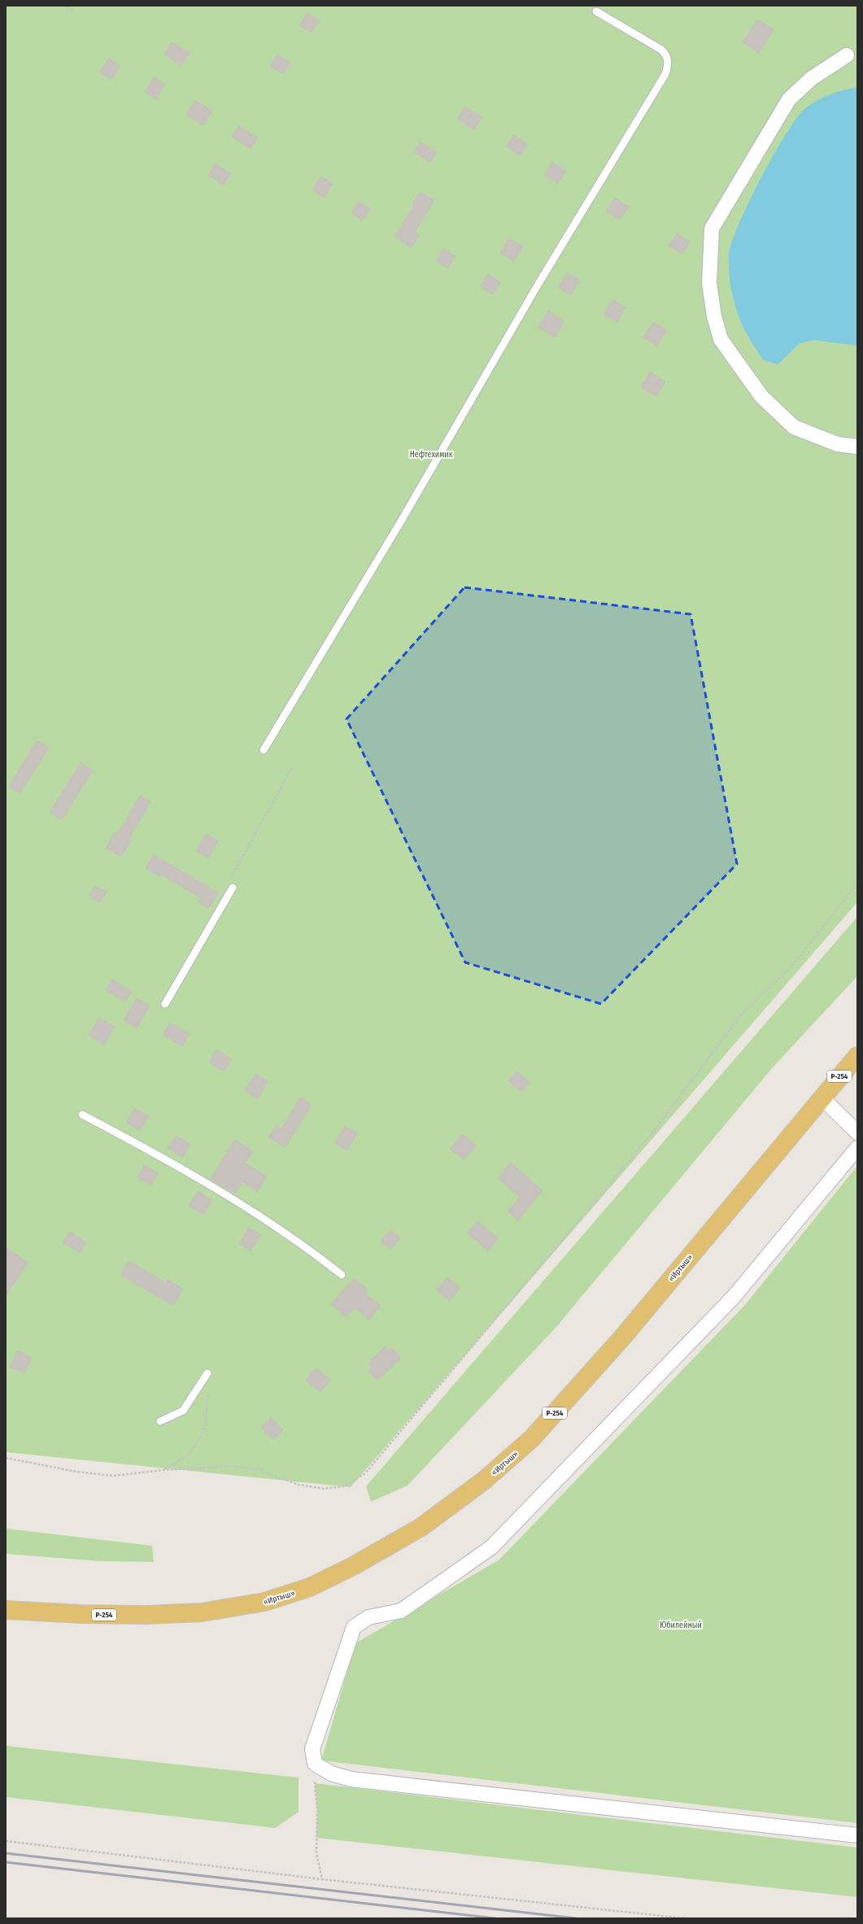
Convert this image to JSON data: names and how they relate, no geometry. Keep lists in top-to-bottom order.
{
  "streets": {
    "main road": ["Р-254", "«Иртыш»"]
  },
  "parks": ["Нефтехимик", "Юбилейный"]
}
